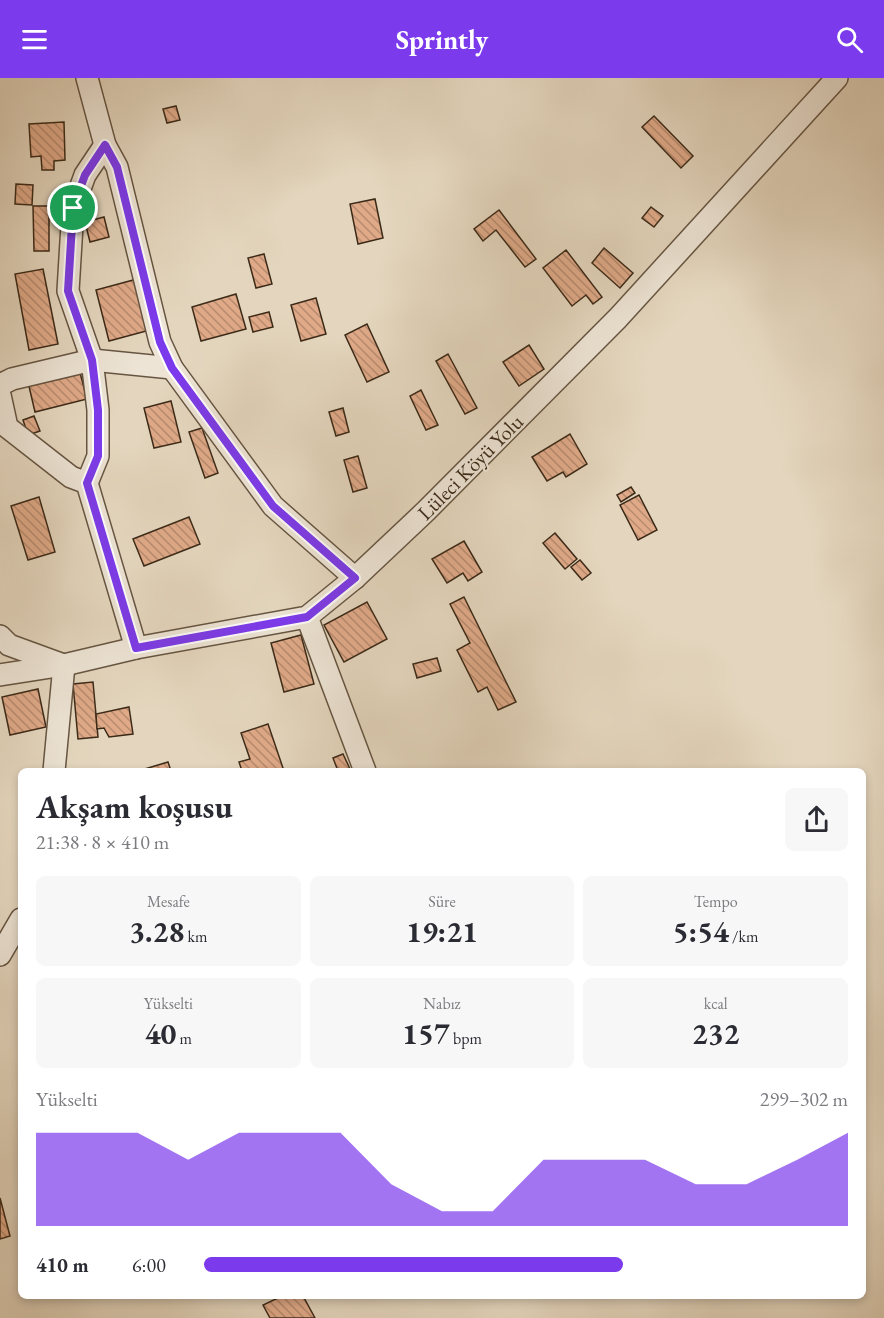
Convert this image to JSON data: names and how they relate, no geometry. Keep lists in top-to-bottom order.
{
  "streets": {
    "street": ["Lüleci Köyü Yolu"]
  },
  "page": {
    "header": "Sprintly",
    "heading": ["Akşam koşusu", "21:38 · 8 × 410 m"],
    "stats": [
      ["Mesafe", "3.28 km"],
      ["Süre", "19:21"],
      ["Tempo", "5:54 /km"],
      ["Yükselti", "40 m"],
      ["Nabız", "157 bpm"],
      ["kcal", "232"]
    ],
    "chart": ["Yükselti", "299–302 m"],
    "list": [
      {
        "name": "410 m",
        "note": "6:00"
      }
    ]
  }
}
